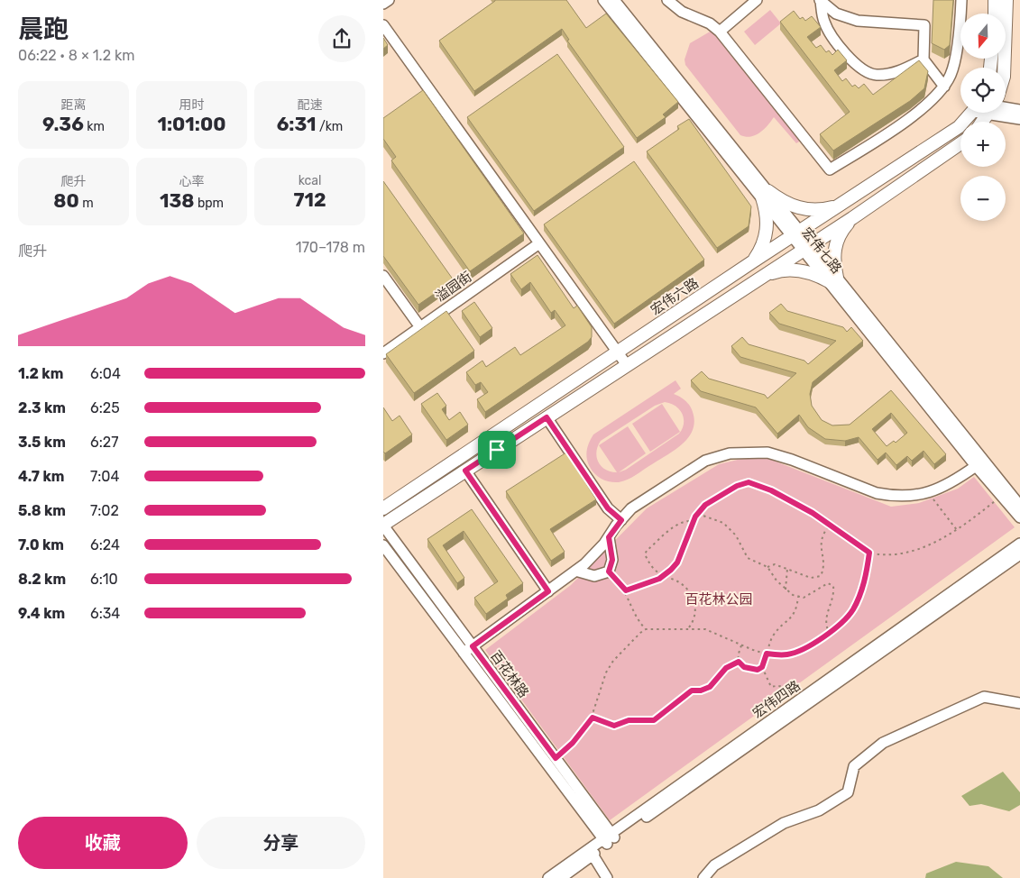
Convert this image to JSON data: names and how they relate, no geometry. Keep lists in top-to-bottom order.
{
  "streets": {
    "main road": ["宏伟六路"],
    "street": [
      "宏伟七路",
      "溢园街",
      "百花林路",
      "宏伟四路"
    ]
  },
  "crossings": [
    ["宏伟七路", "宏伟六路"],
    ["百花林路", "宏伟四路"]
  ],
  "parks": ["百花林公园"],
  "north": "bottom",
  "page": {
    "heading": ["晨跑", "06:22 · 8 × 1.2 km"],
    "map_buttons": ["+", "−"],
    "stats": [
      ["距离", "9.36 km"],
      ["用时", "1:01:00"],
      ["配速", "6:31 /km"],
      ["爬升", "80 m"],
      ["心率", "138 bpm"],
      ["kcal", "712"]
    ],
    "chart": ["爬升", "170–178 m"],
    "list": [
      {
        "name": "1.2 km",
        "note": "6:04"
      },
      {
        "name": "2.3 km",
        "note": "6:25"
      },
      {
        "name": "3.5 km",
        "note": "6:27"
      },
      {
        "name": "4.7 km",
        "note": "7:04"
      },
      {
        "name": "5.8 km",
        "note": "7:02"
      },
      {
        "name": "7.0 km",
        "note": "6:24"
      },
      {
        "name": "8.2 km",
        "note": "6:10"
      },
      {
        "name": "9.4 km",
        "note": "6:34"
      }
    ],
    "buttons": ["收藏", "分享"]
  }
}
